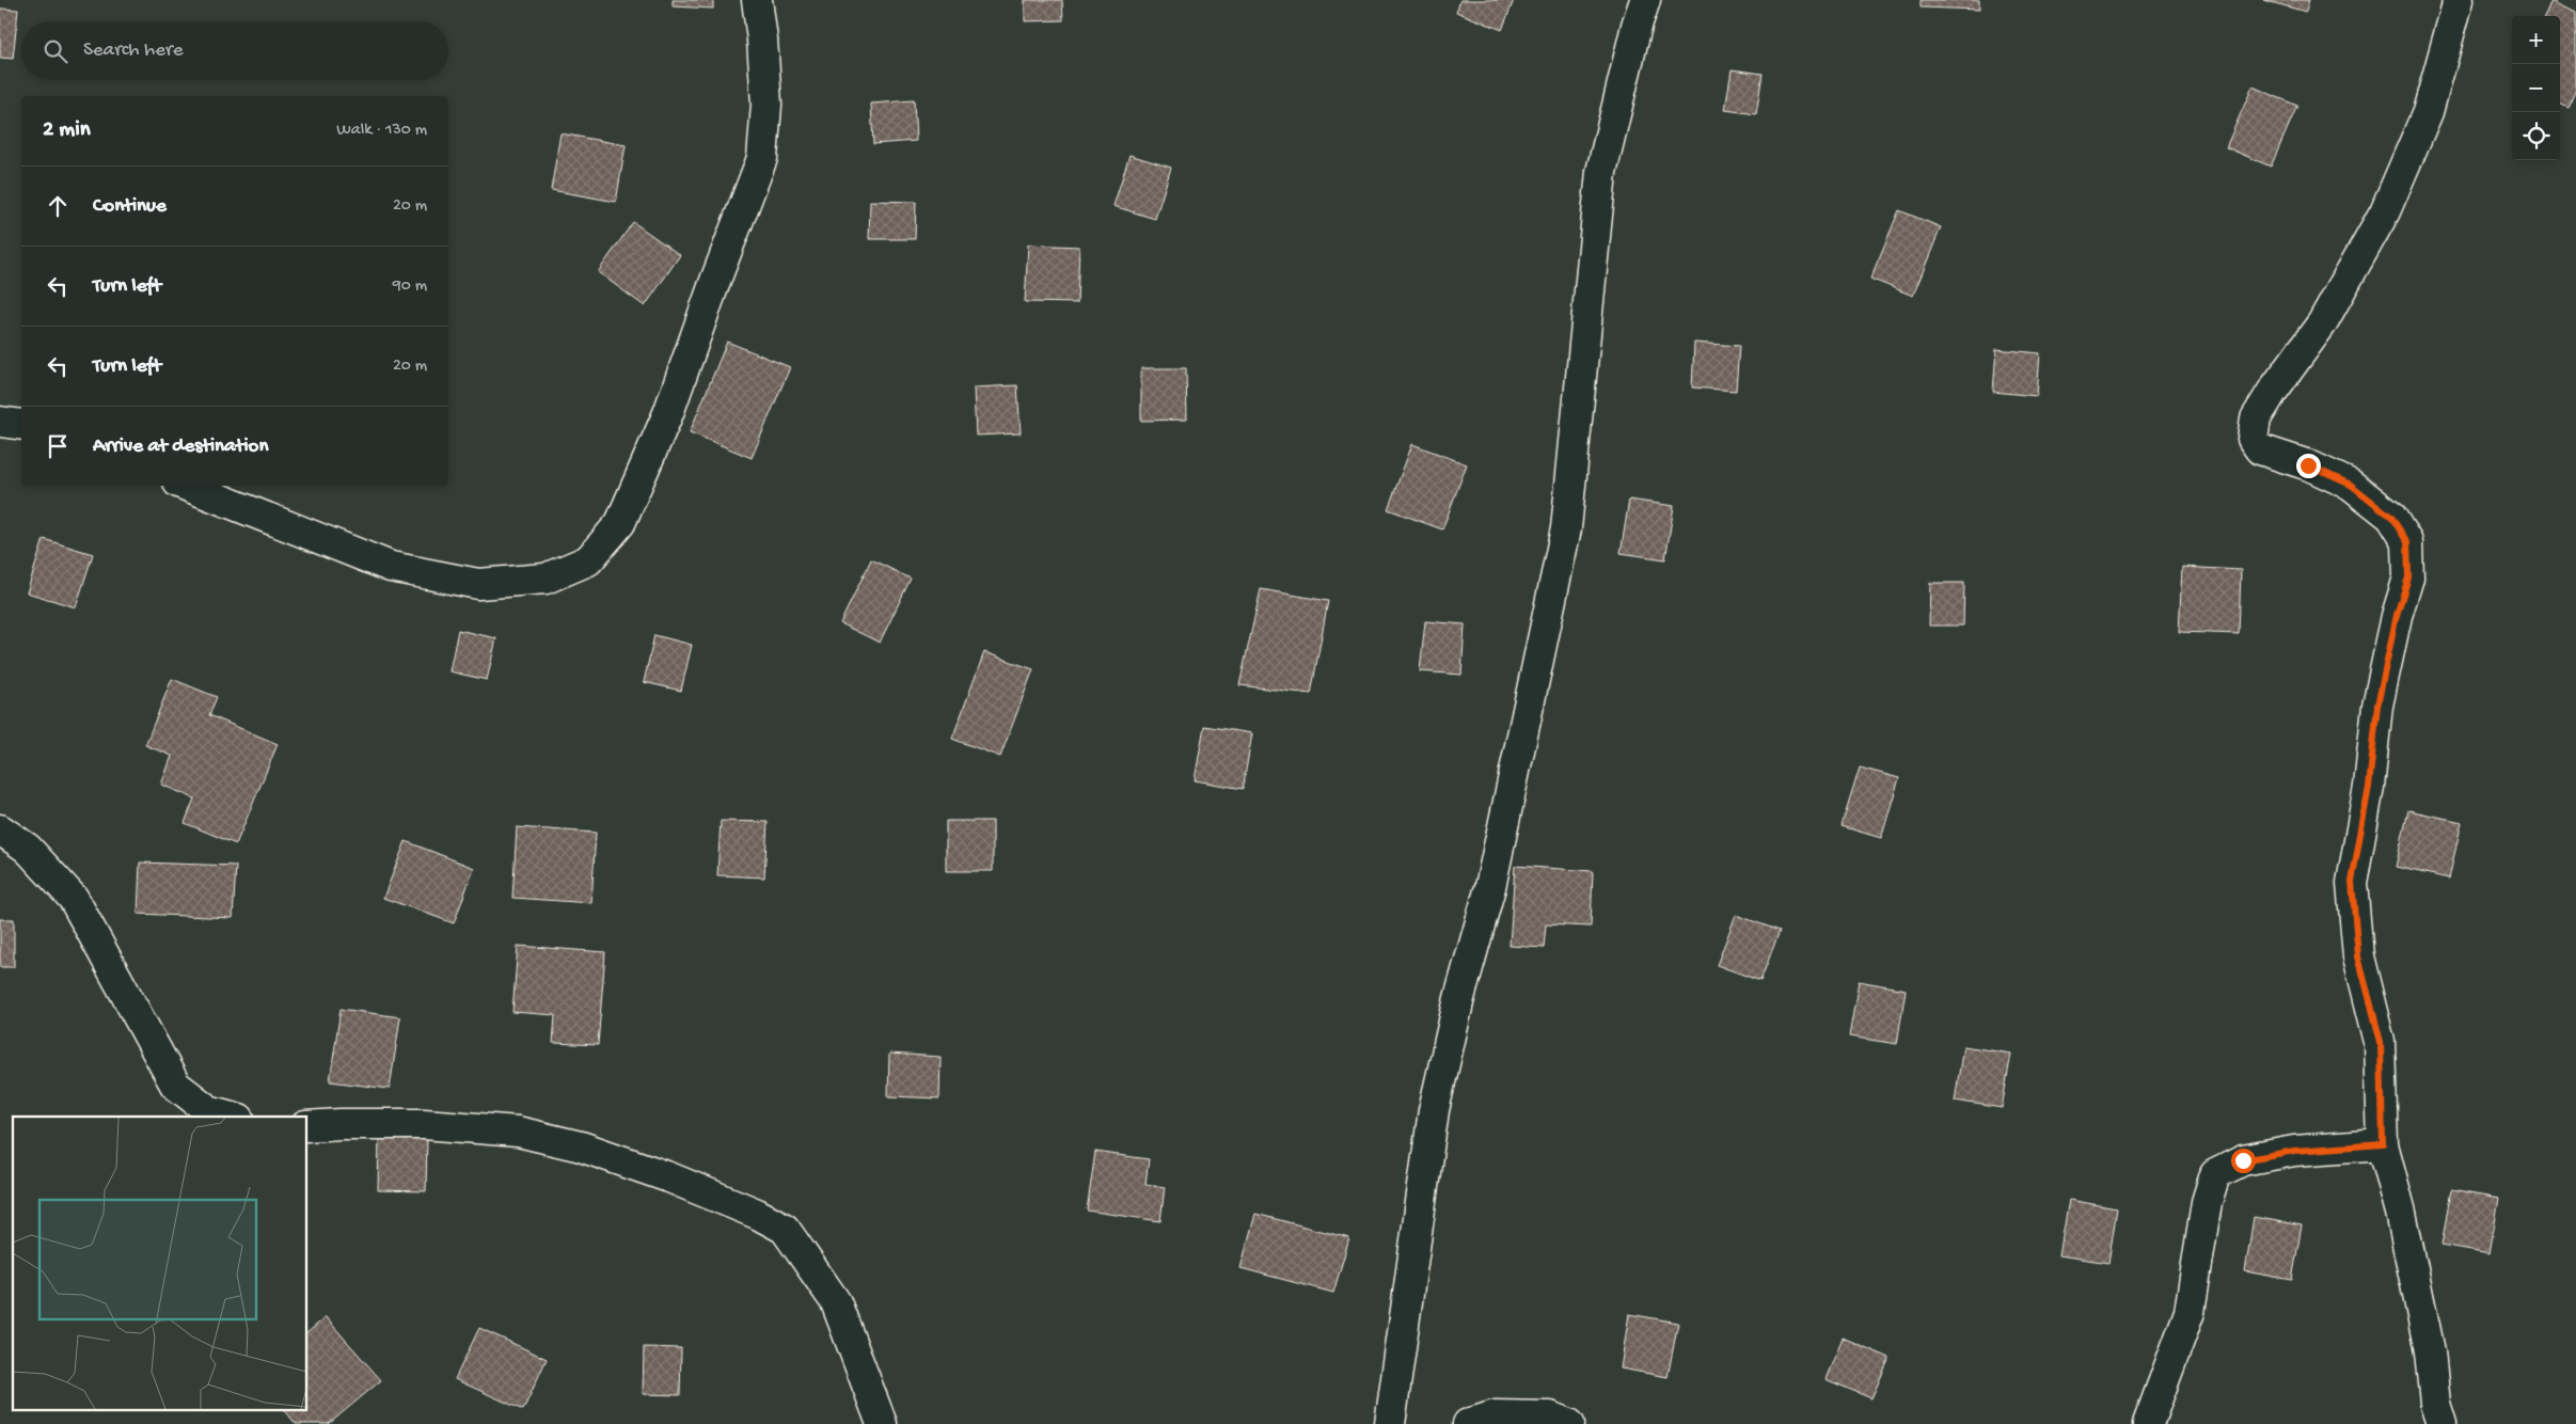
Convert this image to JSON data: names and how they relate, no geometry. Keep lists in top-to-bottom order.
{
  "page": {
    "map_buttons": ["+", "−"],
    "search": "Search here",
    "heading": ["2 min", "Walk · 130 m"],
    "list": [
      ["Continue", "20 m"],
      ["Turn left", "90 m"],
      ["Turn left", "20 m"],
      "Arrive at destination"
    ]
  }
}
